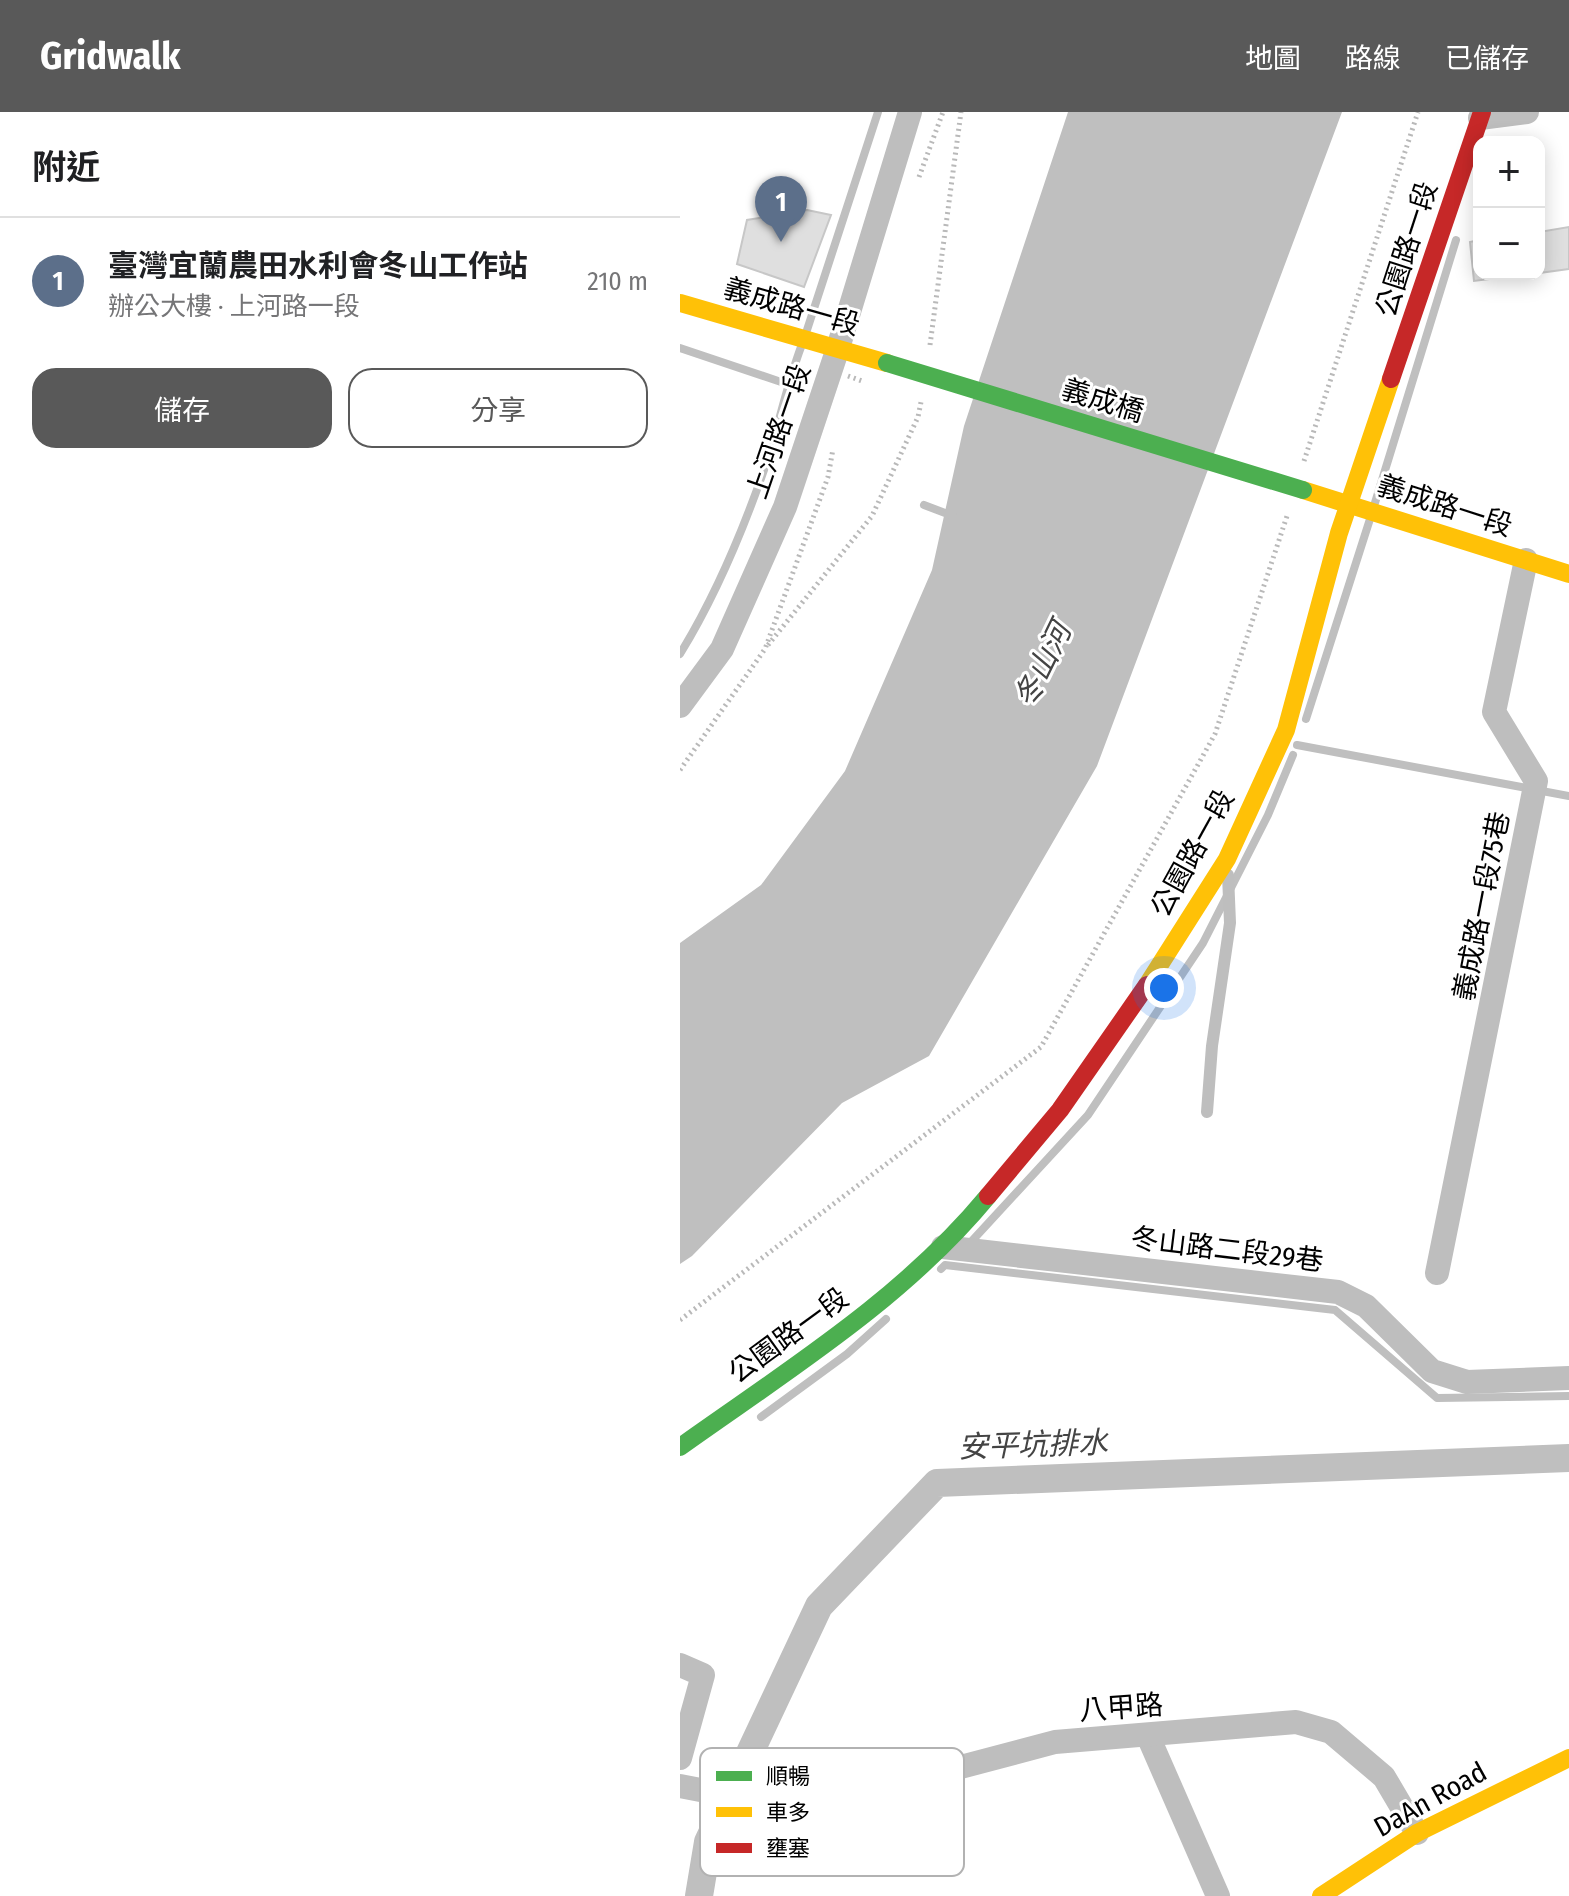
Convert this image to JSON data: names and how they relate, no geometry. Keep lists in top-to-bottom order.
{
  "streets": {
    "street": [
      "公園路一段",
      "義成路一段",
      "義成橋",
      "上河路一段",
      "義成路一段75巷",
      "冬山路二段29巷",
      "八甲路",
      "DaAn Road"
    ]
  },
  "crossings": [
    ["公園路一段", "義成路一段"],
    ["公園路一段", "冬山路二段29巷"],
    ["義成路一段", "義成橋"],
    ["義成路一段", "上河路一段"],
    ["義成路一段", "義成路一段75巷"],
    ["八甲路", "DaAn Road"]
  ],
  "water": ["冬山河", "安平坑排水"],
  "legend": ["順暢", "車多", "壅塞"],
  "page": {
    "header": "Gridwalk",
    "nav": ["地圖", "路線", "已儲存"],
    "heading": "附近",
    "map_buttons": ["+", "−"],
    "pins": "1",
    "list": [
      {
        "mark": "1",
        "name": "臺灣宜蘭農田水利會冬山工作站",
        "note": "辦公大樓 · 上河路一段",
        "value": "210 m"
      }
    ],
    "buttons": ["儲存", "分享"]
  }
}
